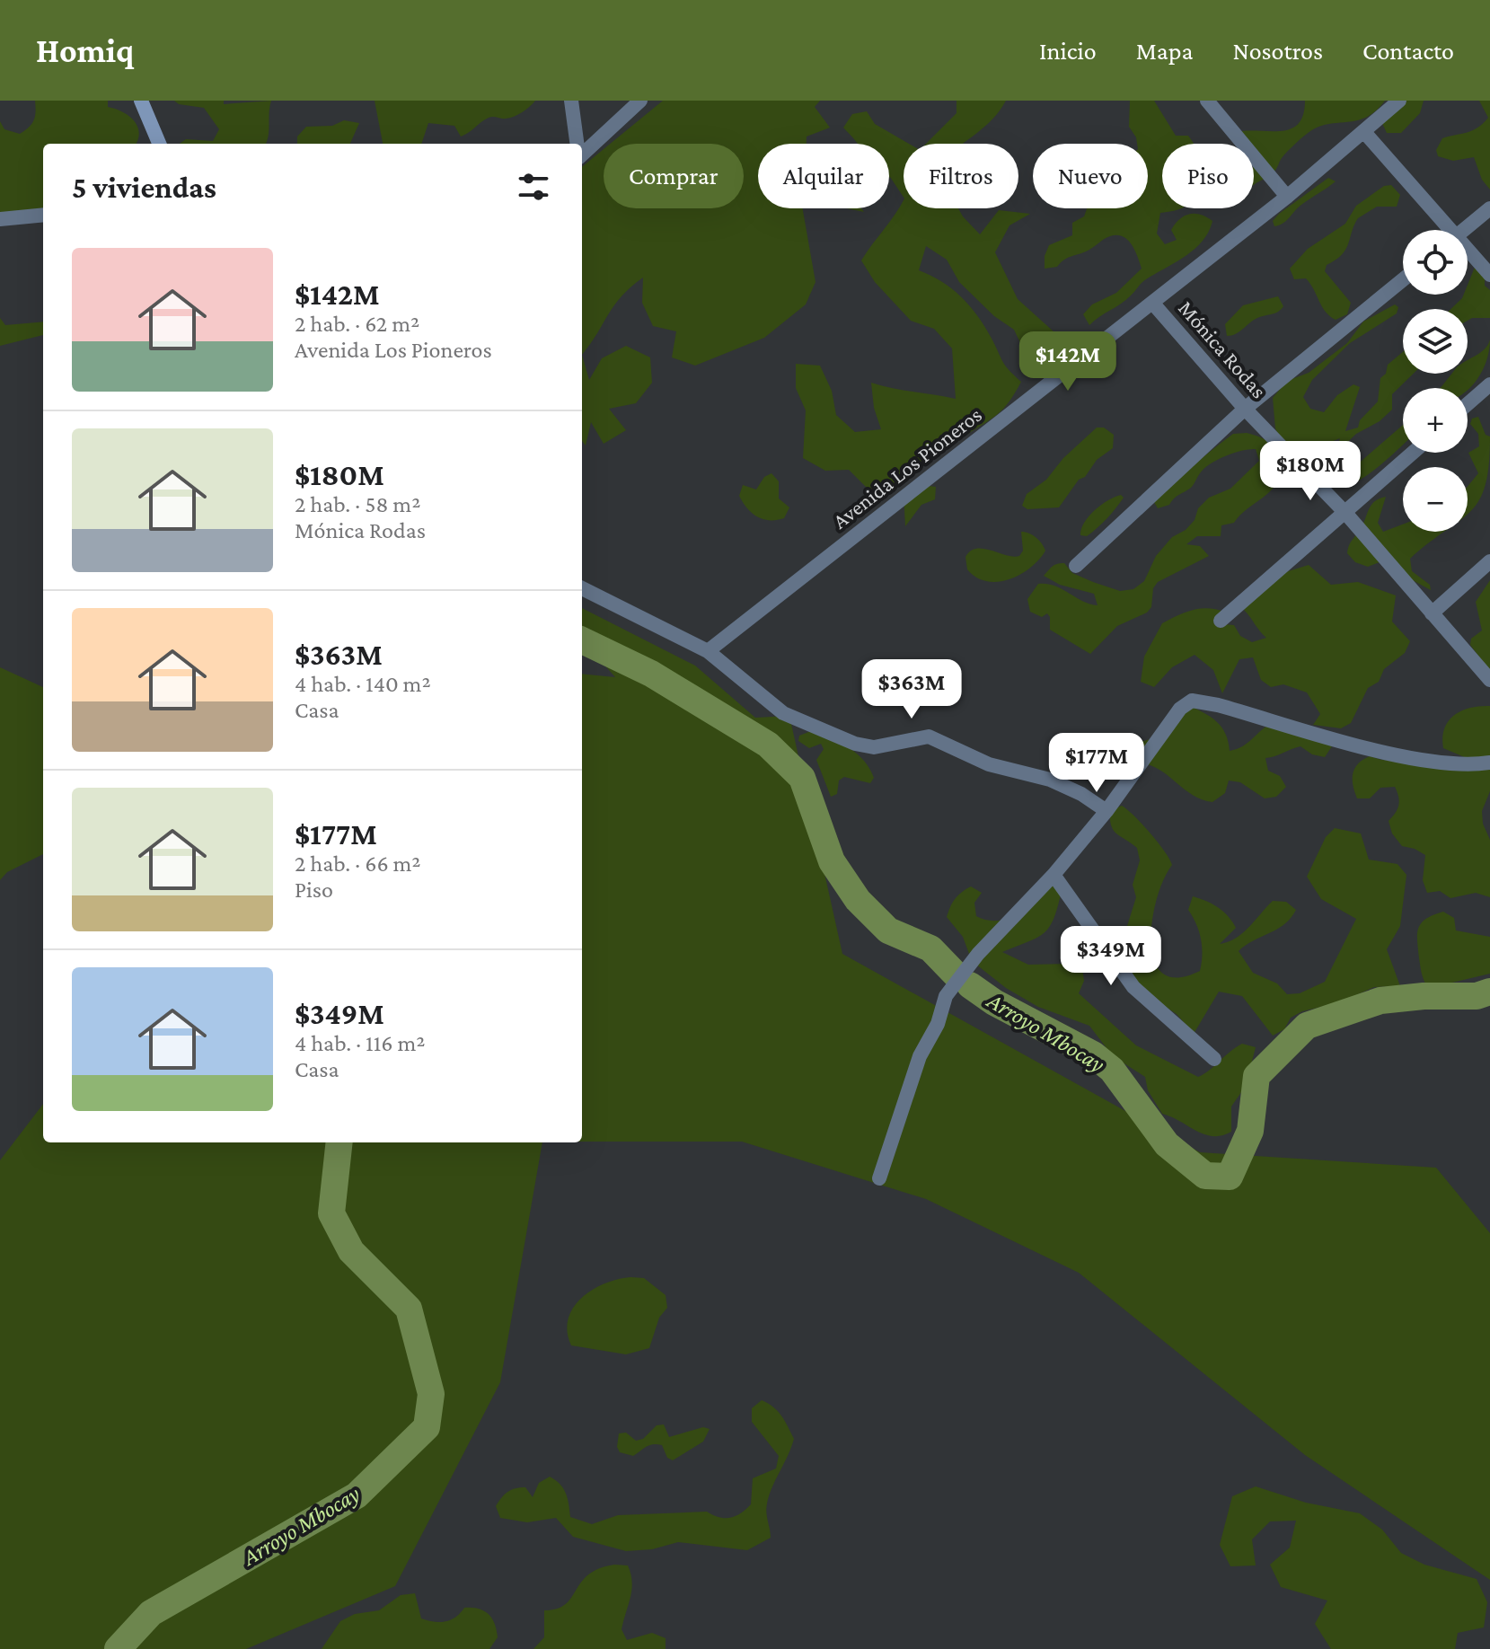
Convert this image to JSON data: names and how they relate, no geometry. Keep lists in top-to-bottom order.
{
  "streets": {
    "street": ["Mónica Rodas", "Avenida Los Pioneros"]
  },
  "crossings": [
    ["Mónica Rodas", "Avenida Los Pioneros"]
  ],
  "water": ["Arroyo Mbocay"],
  "page": {
    "header": "Homiq",
    "nav": [
      "Inicio",
      "Mapa",
      "Nosotros",
      "Contacto"
    ],
    "chip": [
      "Comprar",
      "Alquilar",
      "Filtros",
      "Nuevo",
      "Piso"
    ],
    "heading": "5 viviendas",
    "map_buttons": ["+", "−"],
    "list": [
      {
        "name": "$142M",
        "note": "2 hab. · 62 m² · Avenida Los Pioneros"
      },
      {
        "name": "$180M",
        "note": "2 hab. · 58 m² · Mónica Rodas"
      },
      {
        "name": "$363M",
        "note": "4 hab. · 140 m² · Casa"
      },
      {
        "name": "$177M",
        "note": "2 hab. · 66 m² · Piso"
      },
      {
        "name": "$349M",
        "note": "4 hab. · 116 m² · Casa"
      }
    ],
    "price": [
      "$142M",
      "$180M",
      "$363M",
      "$177M",
      "$349M"
    ]
  }
}
